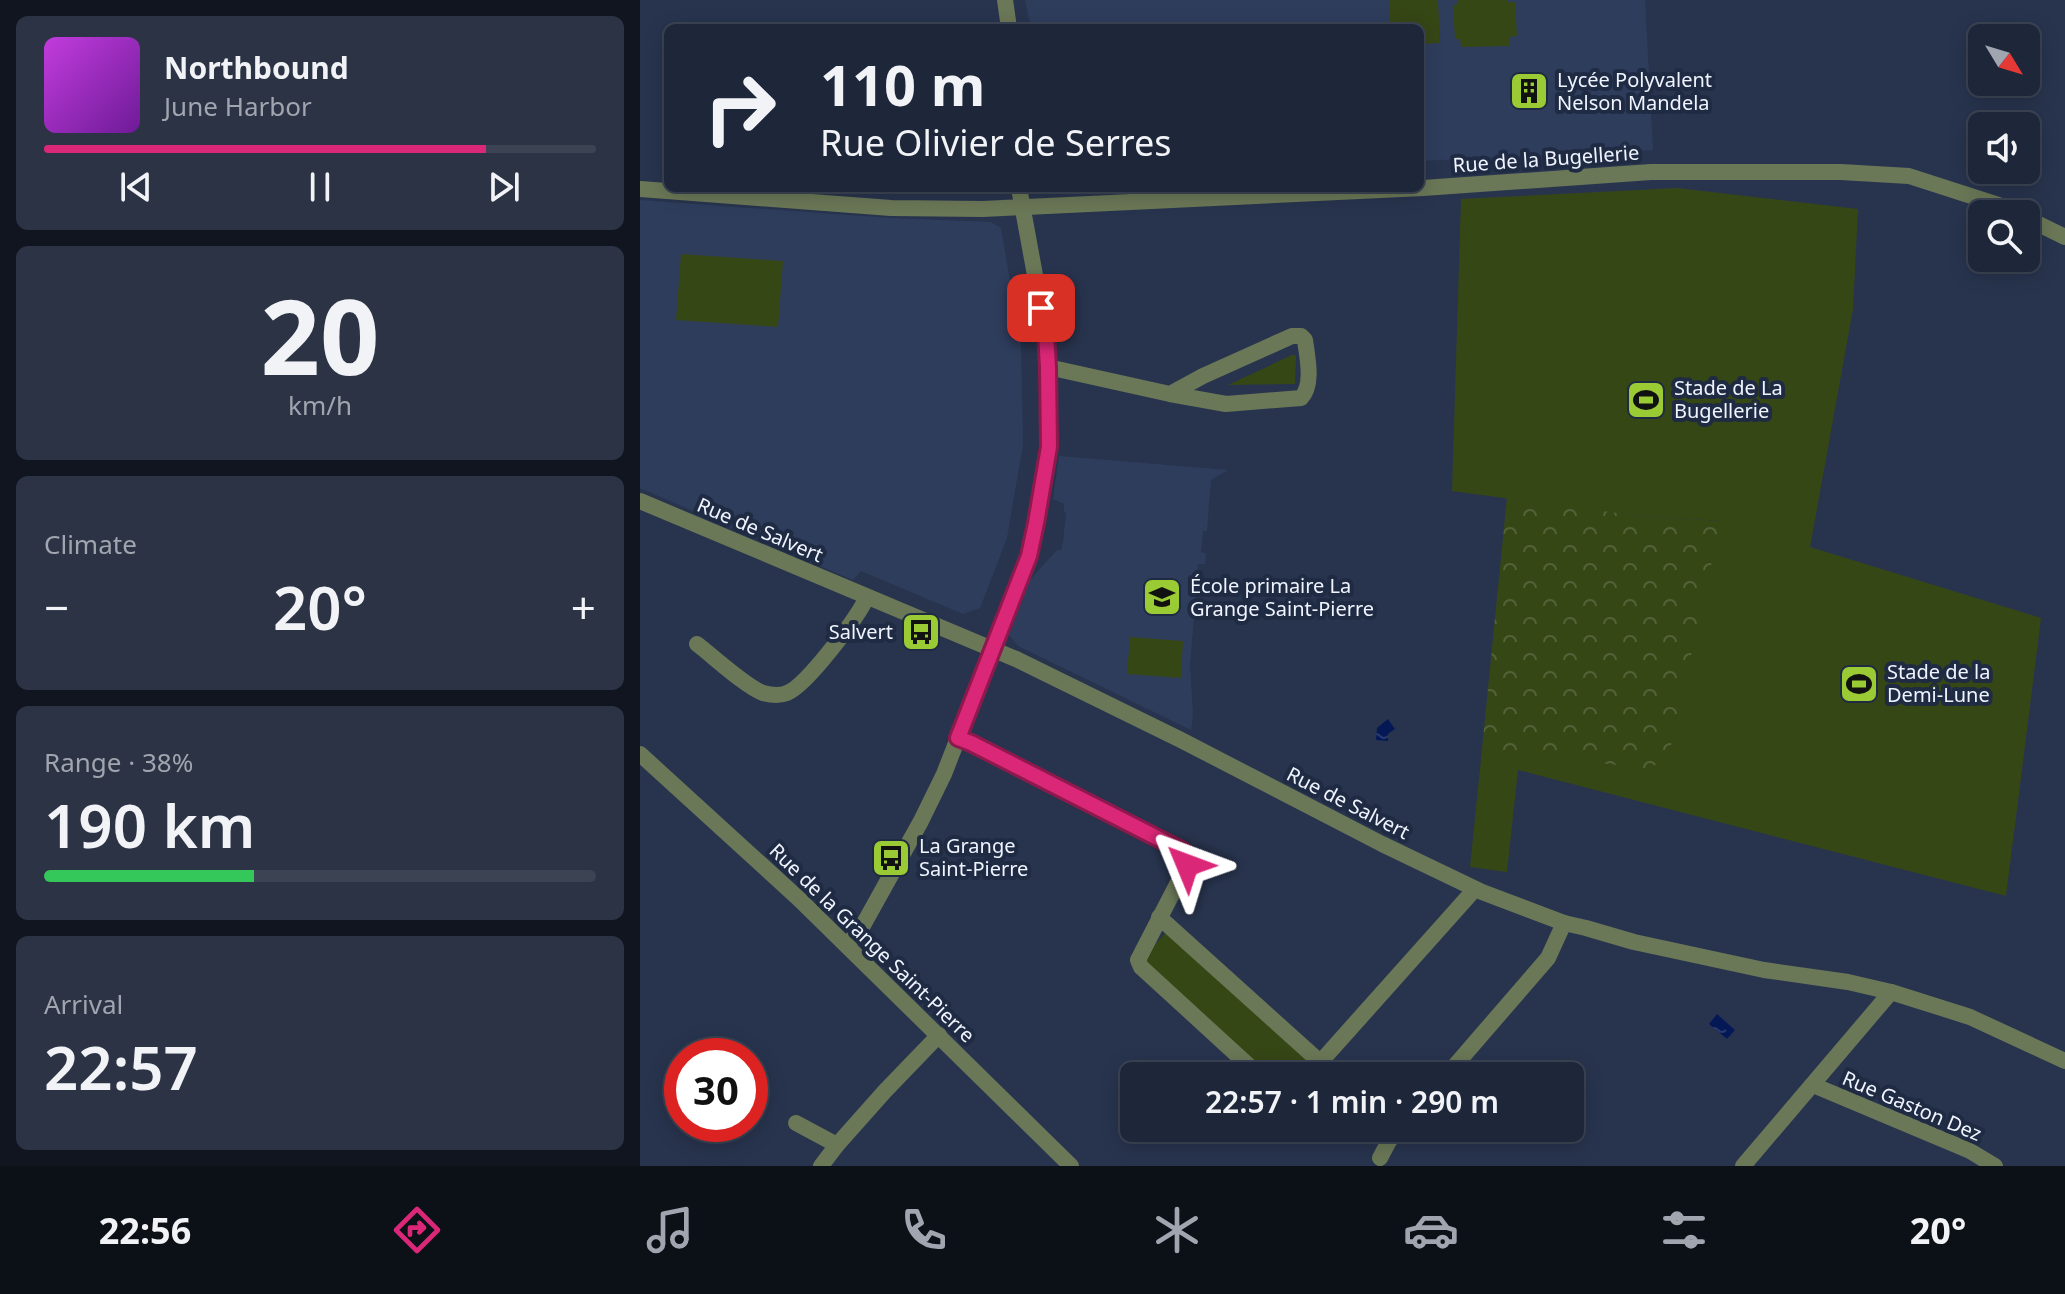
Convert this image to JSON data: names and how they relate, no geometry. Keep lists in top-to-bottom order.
{
  "streets": {
    "street": [
      "Rue de la Bugellerie",
      "Rue de Salvert",
      "Rue de la Grange Saint-Pierre",
      "Rue Gaston Dez"
    ]
  },
  "places": {
    "building": ["Lycée Polyvalent Nelson Mandela"],
    "sports": ["Stade de La Bugellerie", "Stade de la Demi-Lune"],
    "school or university": ["École primaire La Grange Saint-Pierre"],
    "bus stop": ["Salvert", "La Grange Saint-Pierre"]
  },
  "north": "bottom right",
  "page": {
    "turn": ["110 m", "Rue Olivier de Serres"],
    "song": ["Northbound", "June Harbor"],
    "tile": [
      ["20", "km/h"],
      "Climate",
      ["Range · 38%", "190 km"],
      ["Arrival", "22:57"]
    ],
    "heat": ["−", "20°", "+"],
    "limit": "30",
    "trip": "22:57 · 1 min · 290 m",
    "tabs": ["22:56", "20°"]
  }
}
